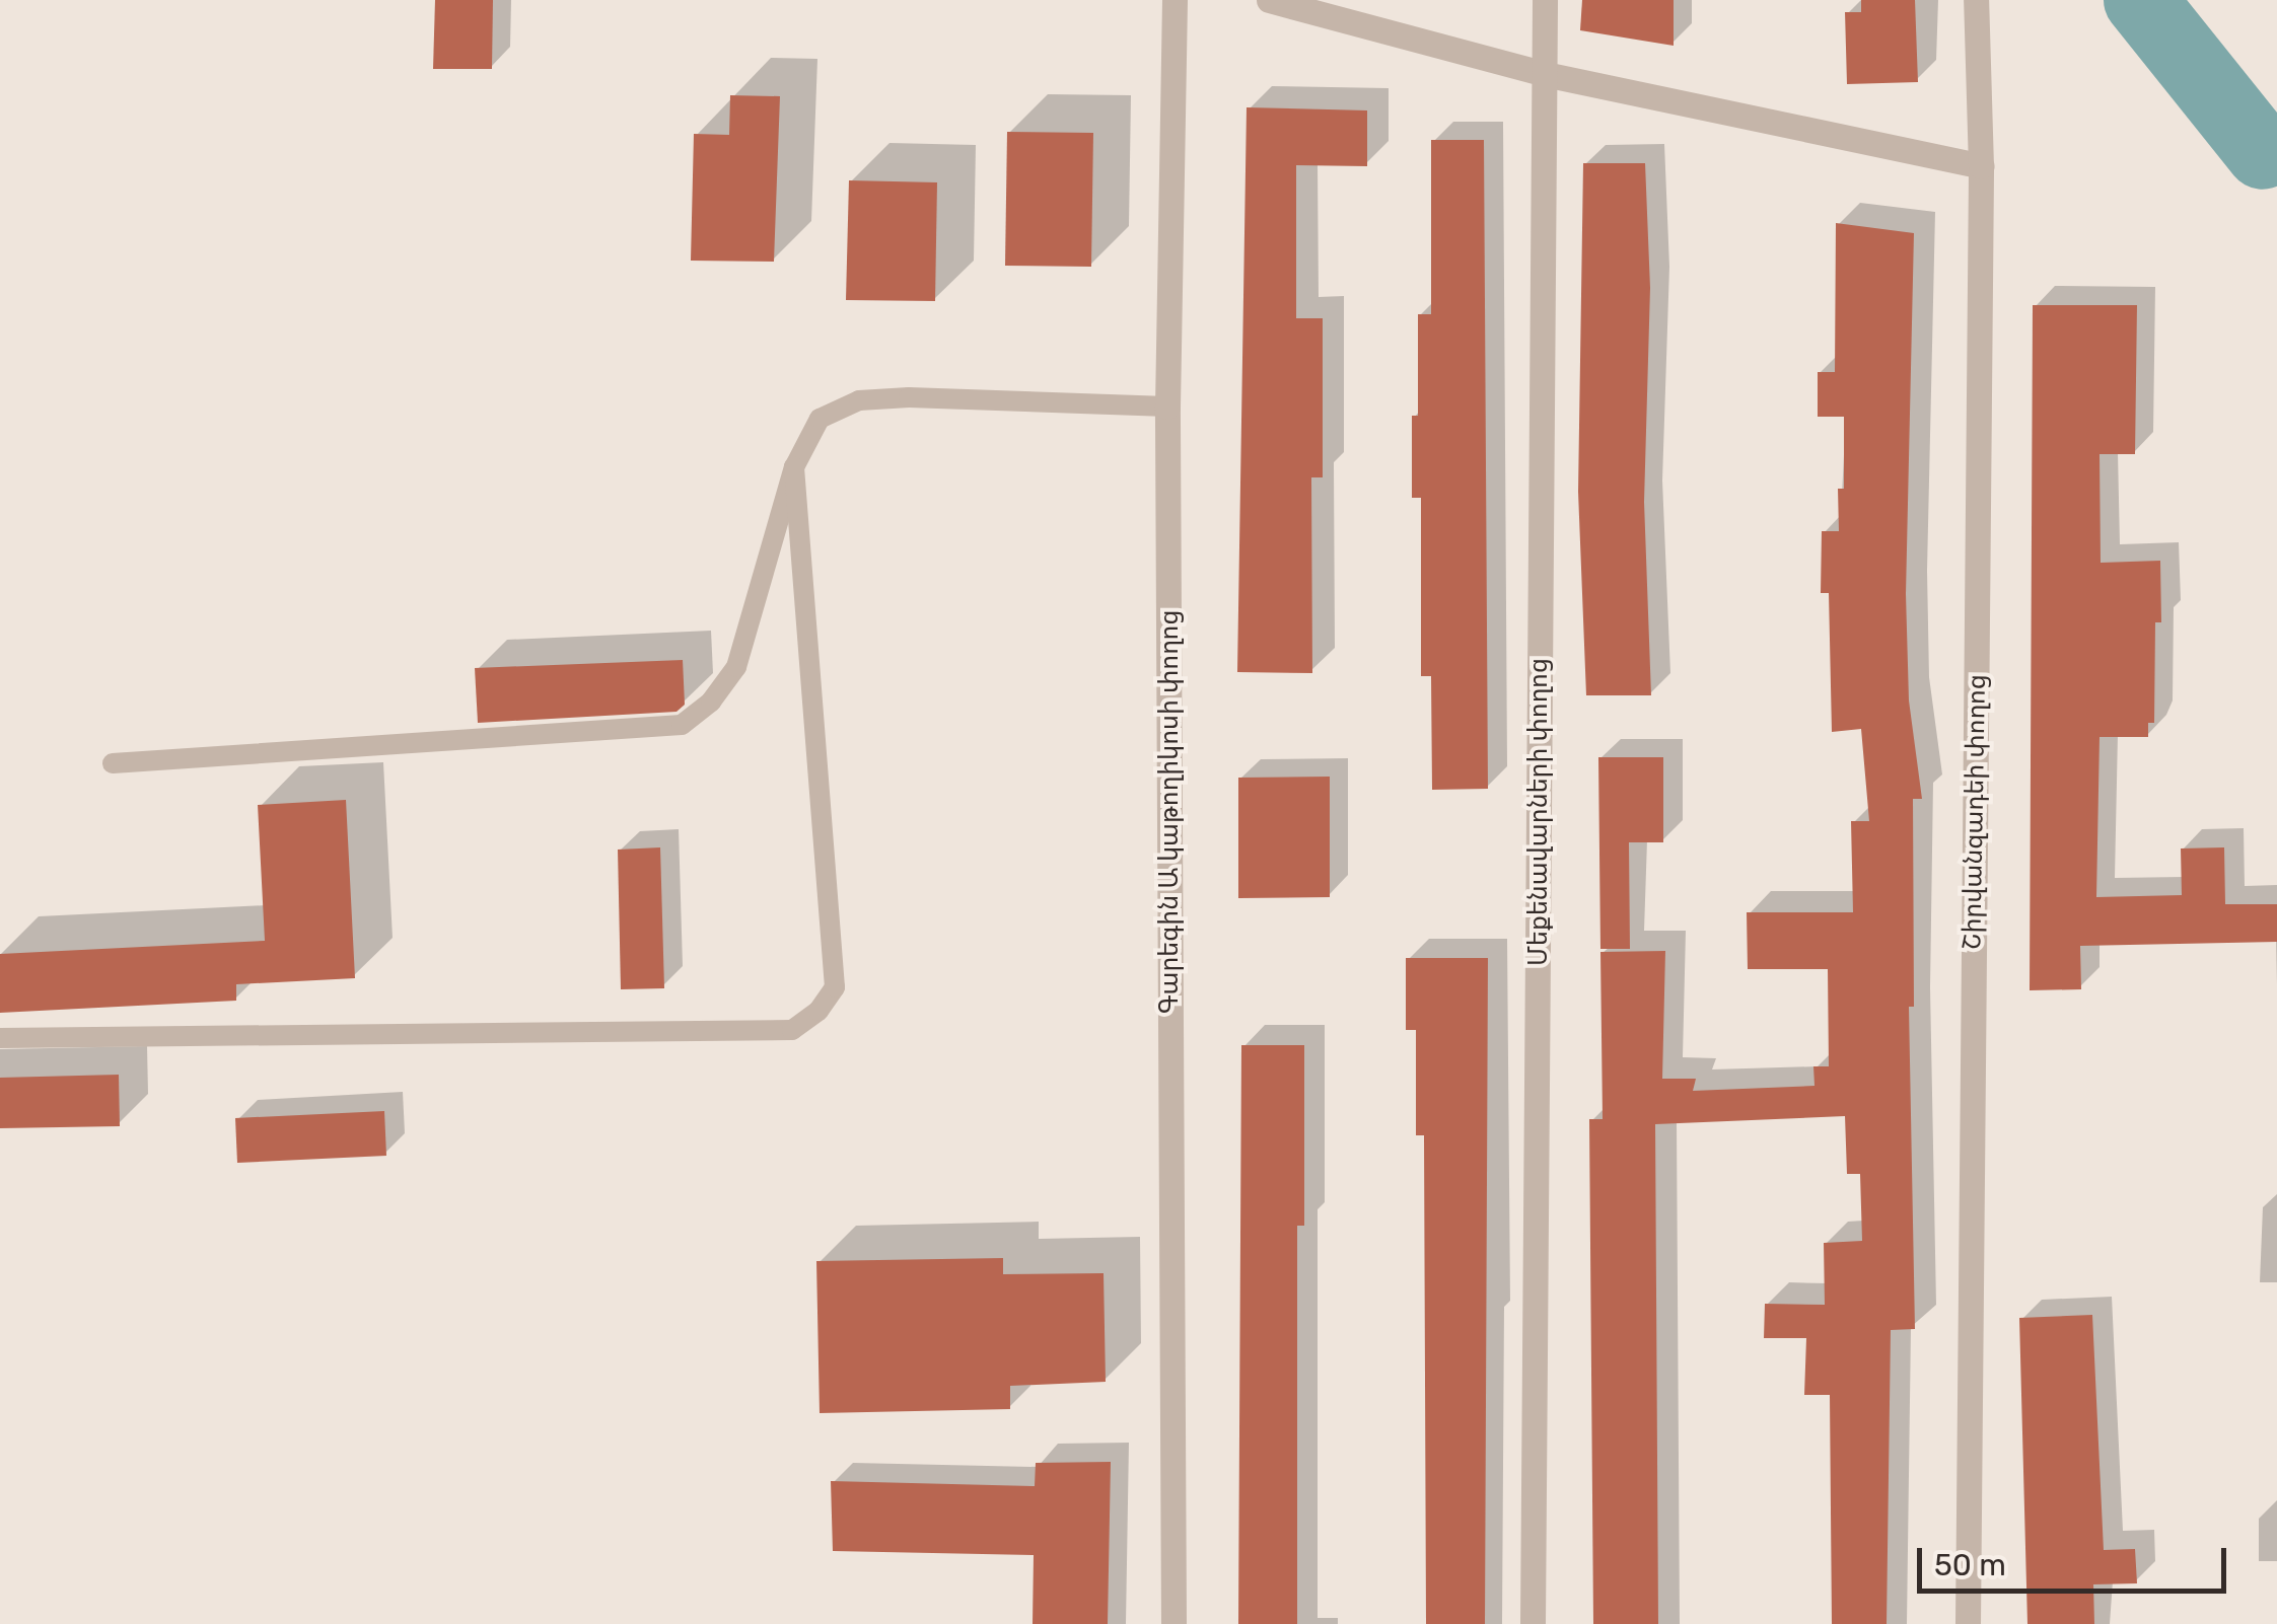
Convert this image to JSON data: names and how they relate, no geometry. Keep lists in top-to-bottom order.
{
  "streets": {
    "street": ["Գարեգին Ա կաթողիկոսի փողոց", "Մեքենավարների փողոց", "Շիրվանզադեի փողոց"]
  },
  "scale_bar": "50 m"
}
